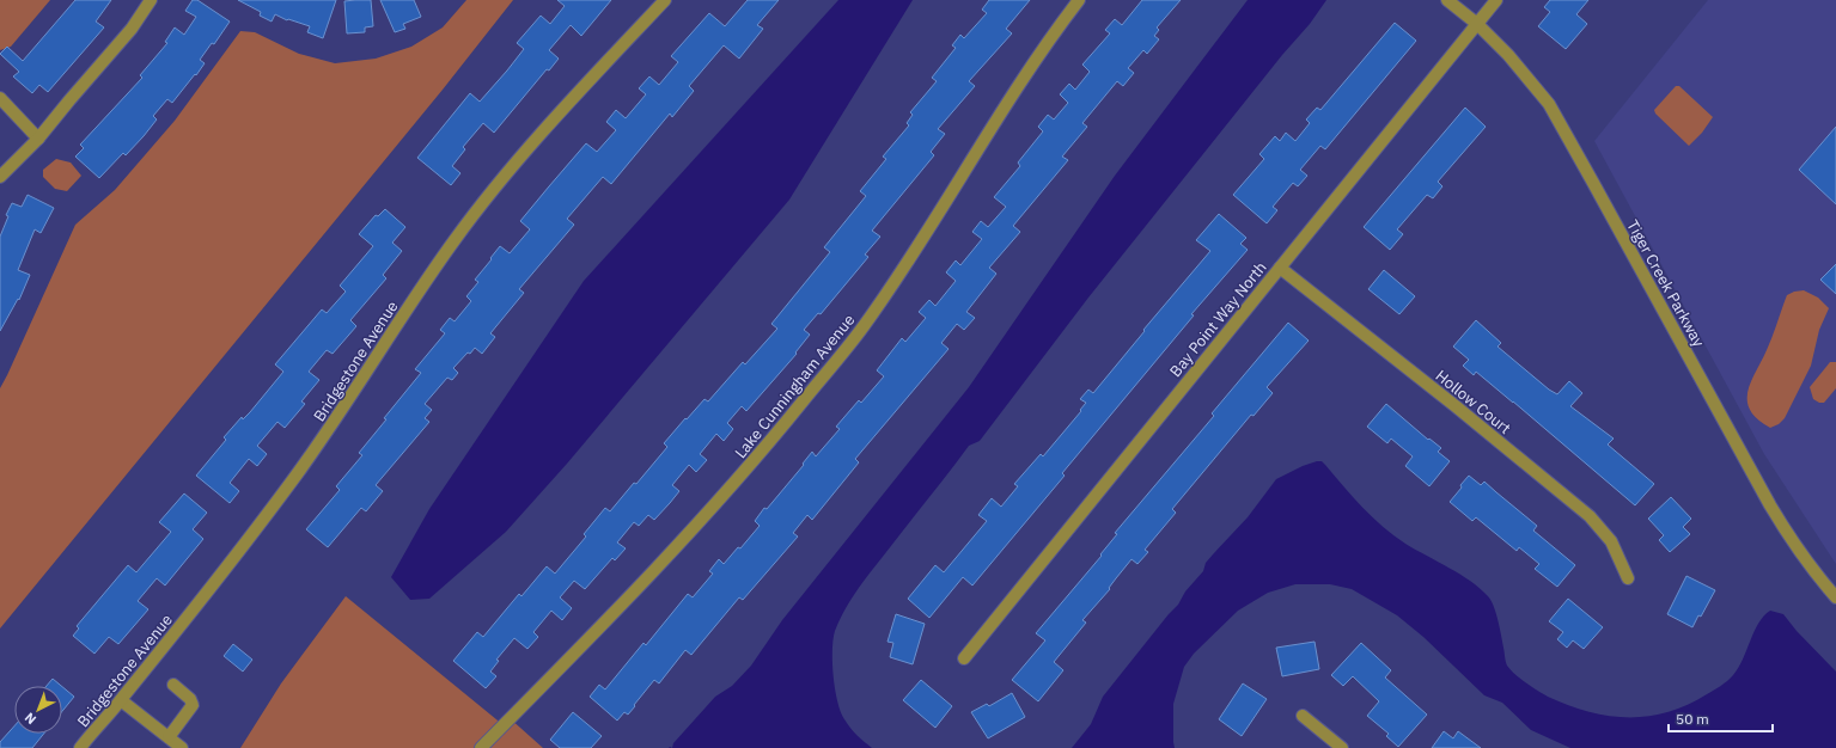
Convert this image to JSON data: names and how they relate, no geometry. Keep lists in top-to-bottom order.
{
  "streets": {
    "street": [
      "Tiger Creek Parkway",
      "Bay Point Way North",
      "Bridgestone Avenue",
      "Lake Cunningham Avenue",
      "Hollow Court"
    ]
  },
  "crossings": [
    ["Tiger Creek Parkway", "Bay Point Way North"],
    ["Bay Point Way North", "Hollow Court"]
  ],
  "scale_bar": "50 m",
  "north": "bottom left"
}
